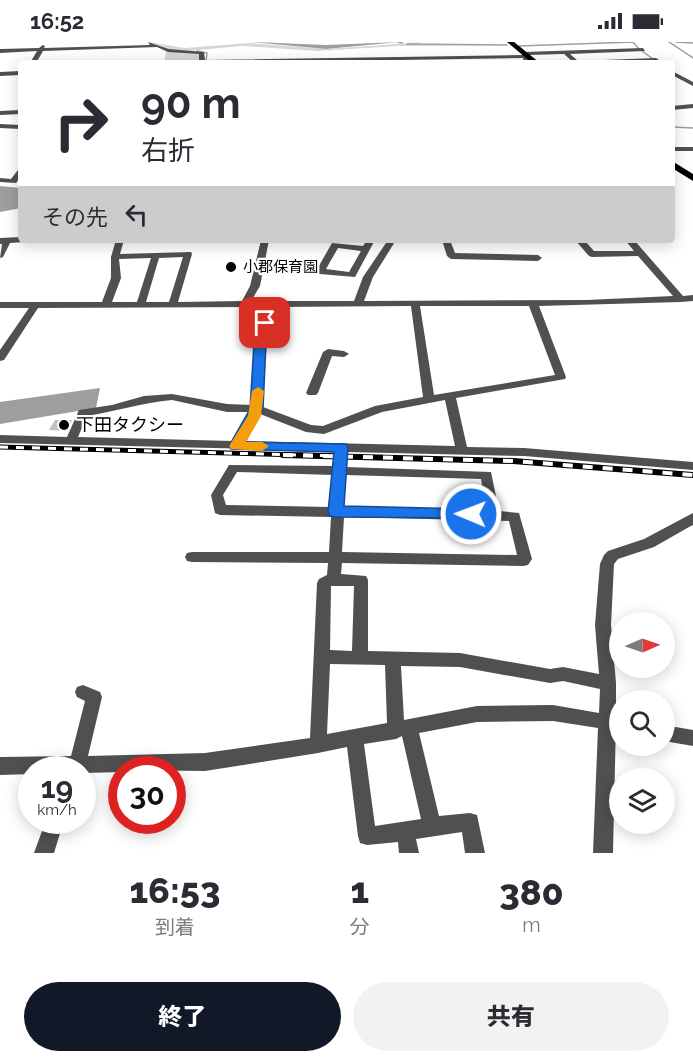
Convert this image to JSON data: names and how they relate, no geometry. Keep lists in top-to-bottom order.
{
  "places": ["小郡保育園", "下田タクシー"],
  "north": "right",
  "page": {
    "status": "16:52",
    "turn": ["90 m", "右折"],
    "then": "その先",
    "speed": "19 km/h",
    "limit": "30",
    "eta": [
      "16:53",
      "到着",
      "1",
      "分",
      "380",
      "m"
    ],
    "buttons": ["終了", "共有"]
  }
}
